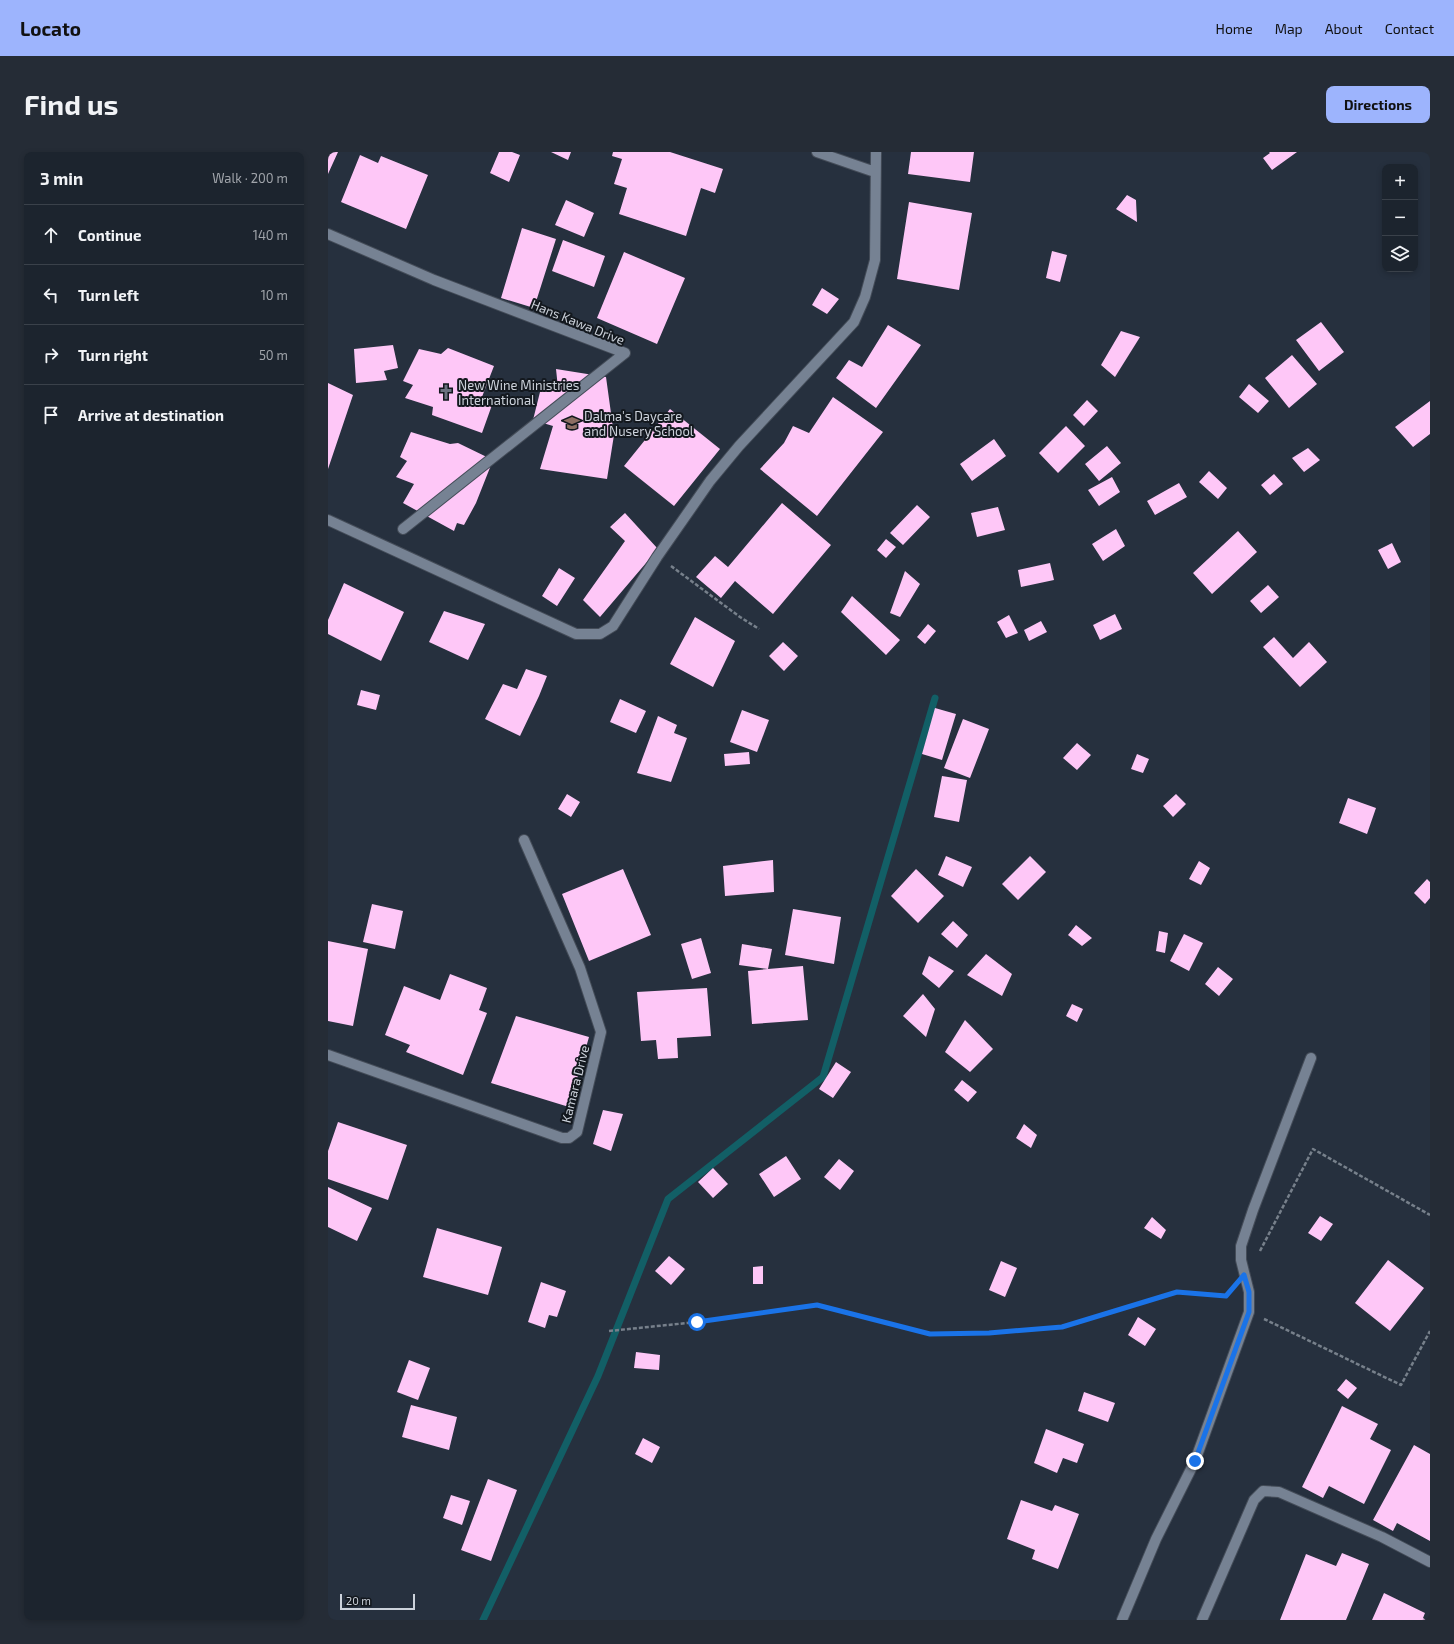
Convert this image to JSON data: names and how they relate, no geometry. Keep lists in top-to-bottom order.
{
  "streets": {
    "street": ["Hans Kawa Drive", "Kamara Drive"]
  },
  "places": {
    "church": ["New Wine Ministries International"],
    "school or university": ["Dalma's Daycare and Nusery School"]
  },
  "scale_bar": "20 m",
  "page": {
    "header": "Locato",
    "nav": [
      "Home",
      "Map",
      "About",
      "Contact"
    ],
    "buttons": "Directions",
    "title": "Find us",
    "heading": ["3 min", "Walk · 200 m"],
    "map_buttons": ["+", "−"],
    "list": [
      ["Continue", "140 m"],
      ["Turn left", "10 m"],
      ["Turn right", "50 m"],
      "Arrive at destination"
    ],
    "scale": "20 m"
  }
}
